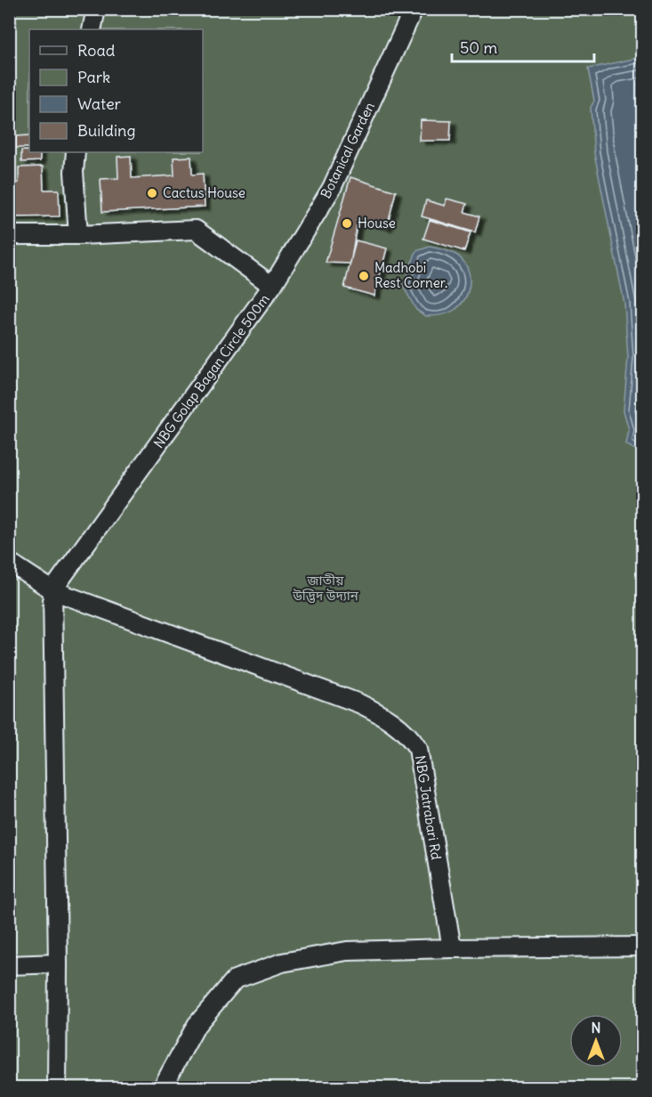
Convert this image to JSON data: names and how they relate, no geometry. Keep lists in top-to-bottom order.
{
  "streets": {
    "street": ["Botanical Garden", "NBG Golap Bagan Circle 500m", "NBG Jatrabari Rd"]
  },
  "crossings": [
    ["Botanical Garden", "NBG Golap Bagan Circle 500m"],
    ["NBG Golap Bagan Circle 500m", "NBG Jatrabari Rd"]
  ],
  "parks": ["জাতীয় উদ্ভিদ উদ্যান"],
  "places": ["Cactus House", "House", "Madhobi Rest Corner."],
  "legend": [
    "Road",
    "Park",
    "Water",
    "Building"
  ],
  "scale_bar": "50 m",
  "north": "top"
}
